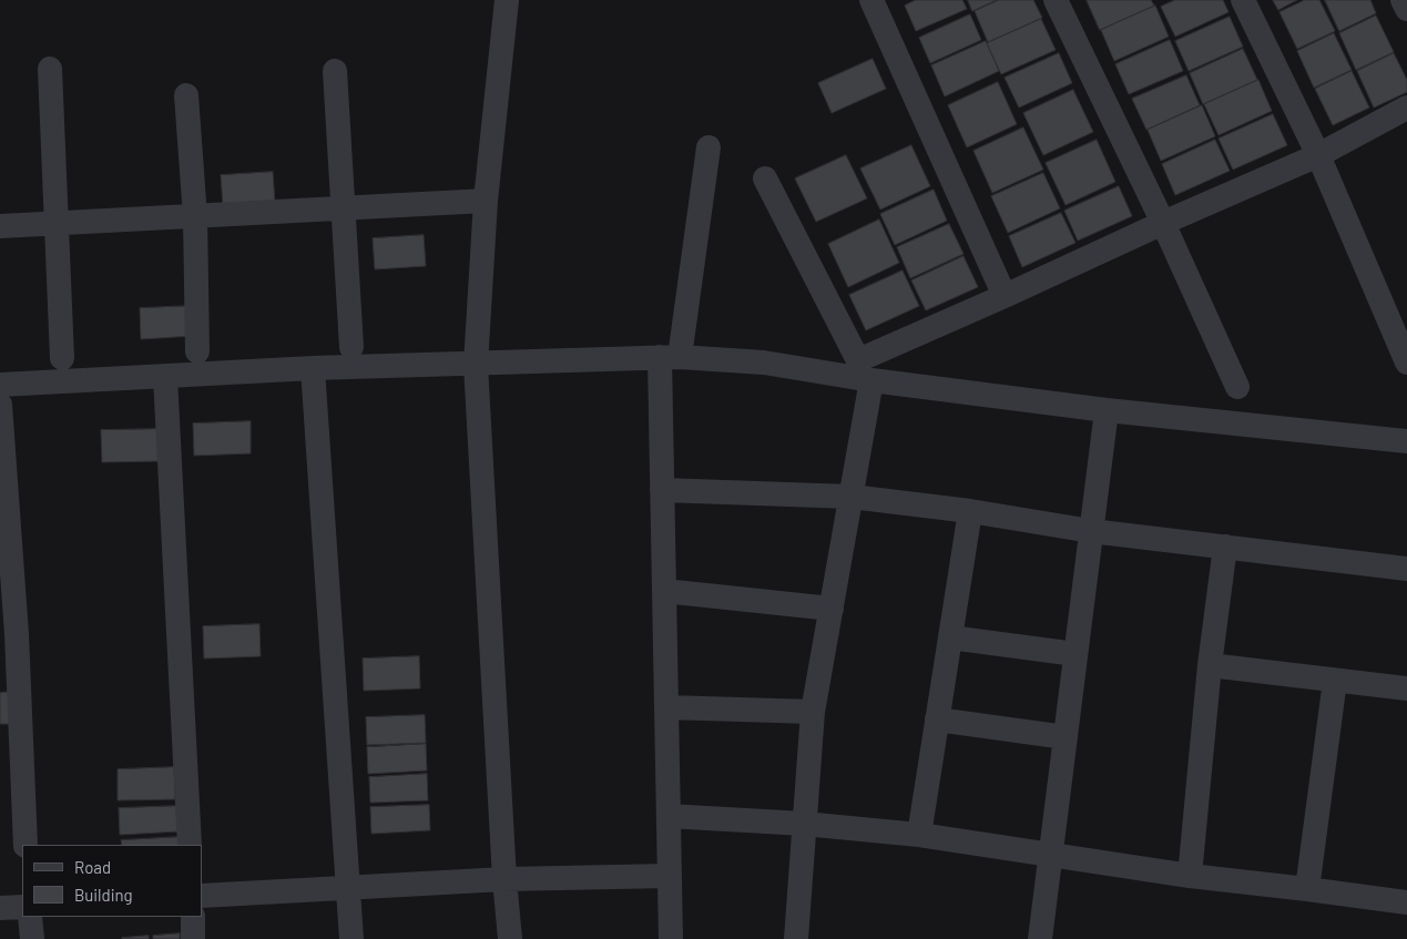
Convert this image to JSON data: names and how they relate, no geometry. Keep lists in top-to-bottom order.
{
  "legend": ["Road", "Building"]
}
